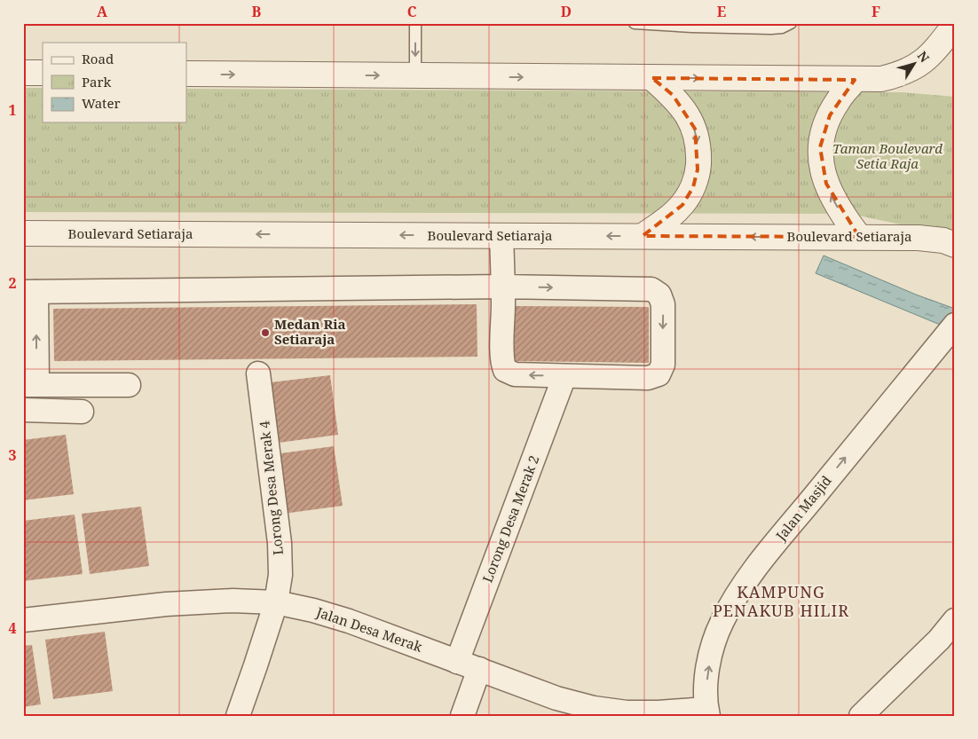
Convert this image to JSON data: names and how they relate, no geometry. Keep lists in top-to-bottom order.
{
  "streets": {
    "street": [
      "Boulevard Setiaraja",
      "Lorong Desa Merak 4",
      "Jalan Masjid",
      "Lorong Desa Merak 2",
      "Jalan Desa Merak"
    ]
  },
  "crossings": [
    ["Lorong Desa Merak 4", "Jalan Desa Merak"],
    ["Jalan Masjid", "Jalan Desa Merak"],
    ["Lorong Desa Merak 2", "Jalan Desa Merak"]
  ],
  "one_way": ["Jalan Masjid"],
  "districts": ["KAMPUNG PENAKUB HILIR"],
  "parks": ["Taman Boulevard Setia Raja"],
  "places": ["Medan Ria Setiaraja"],
  "legend": ["Road", "Park", "Water"],
  "north": "top right",
  "grid": {
    "columns": [
      "A",
      "B",
      "C",
      "D",
      "E",
      "F"
    ],
    "rows": [
      "1",
      "2",
      "3",
      "4"
    ]
  }
}
